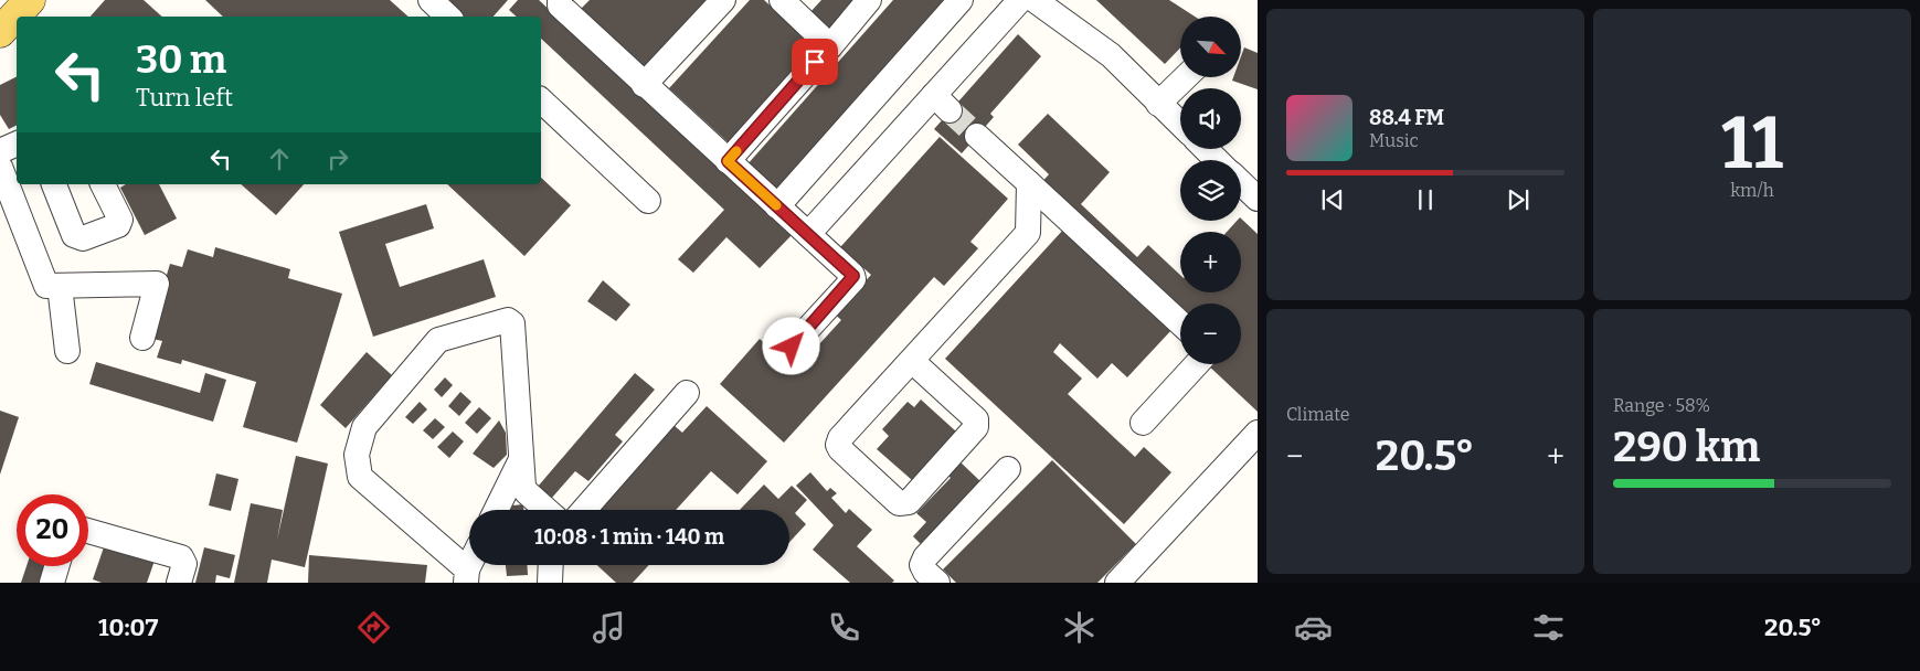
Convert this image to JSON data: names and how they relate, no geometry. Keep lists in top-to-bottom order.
{
  "north": "bottom right",
  "page": {
    "tile": [
      ["11", "km/h"],
      "Climate",
      ["Range · 58%", "290 km"]
    ],
    "map_buttons": ["+", "−"],
    "turn": ["30 m", "Turn left"],
    "song": ["88.4 FM", "Music"],
    "heat": ["−", "20.5°", "+"],
    "limit": "20",
    "trip": "10:08 · 1 min · 140 m",
    "tabs": ["10:07", "20.5°"]
  }
}
